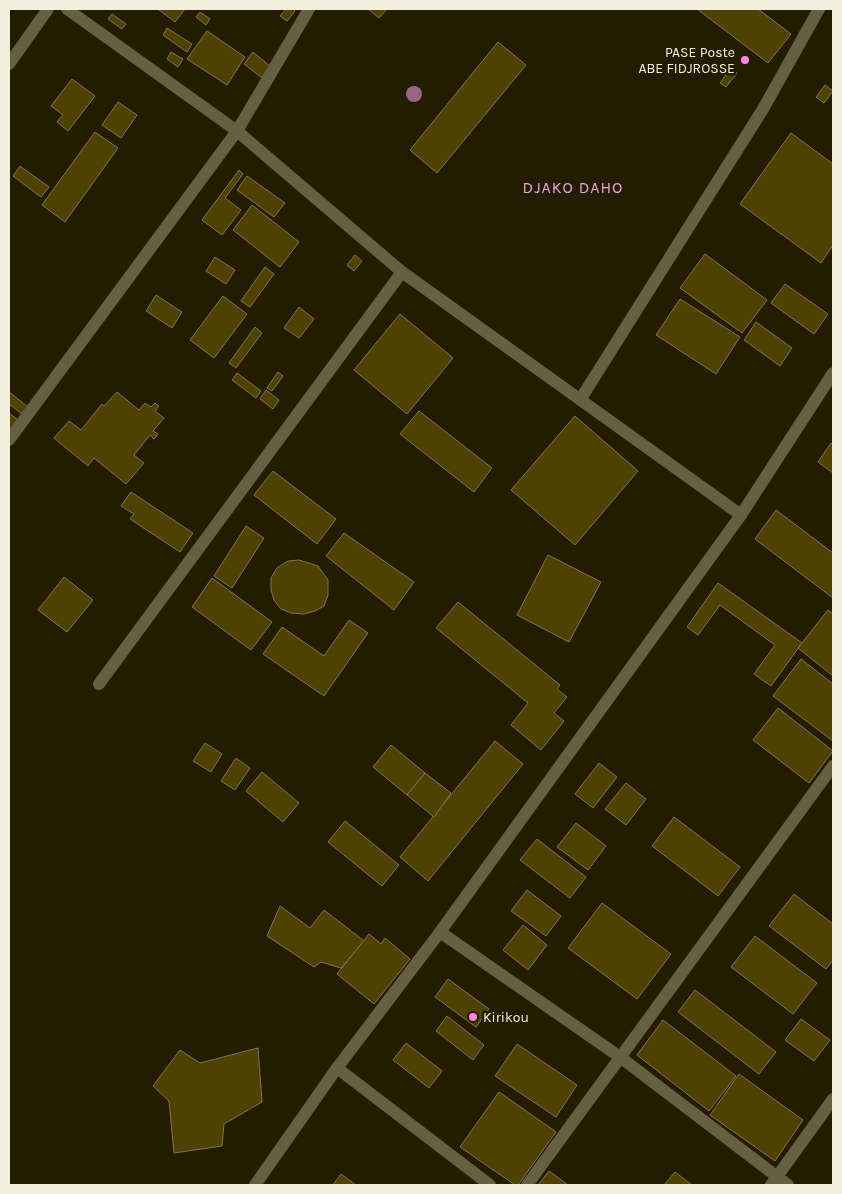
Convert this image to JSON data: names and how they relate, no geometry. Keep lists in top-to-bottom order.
{
  "districts": ["DJAKO DAHO"],
  "places": ["PASE Poste ABE FIDJROSSE", "Kirikou"]
}
